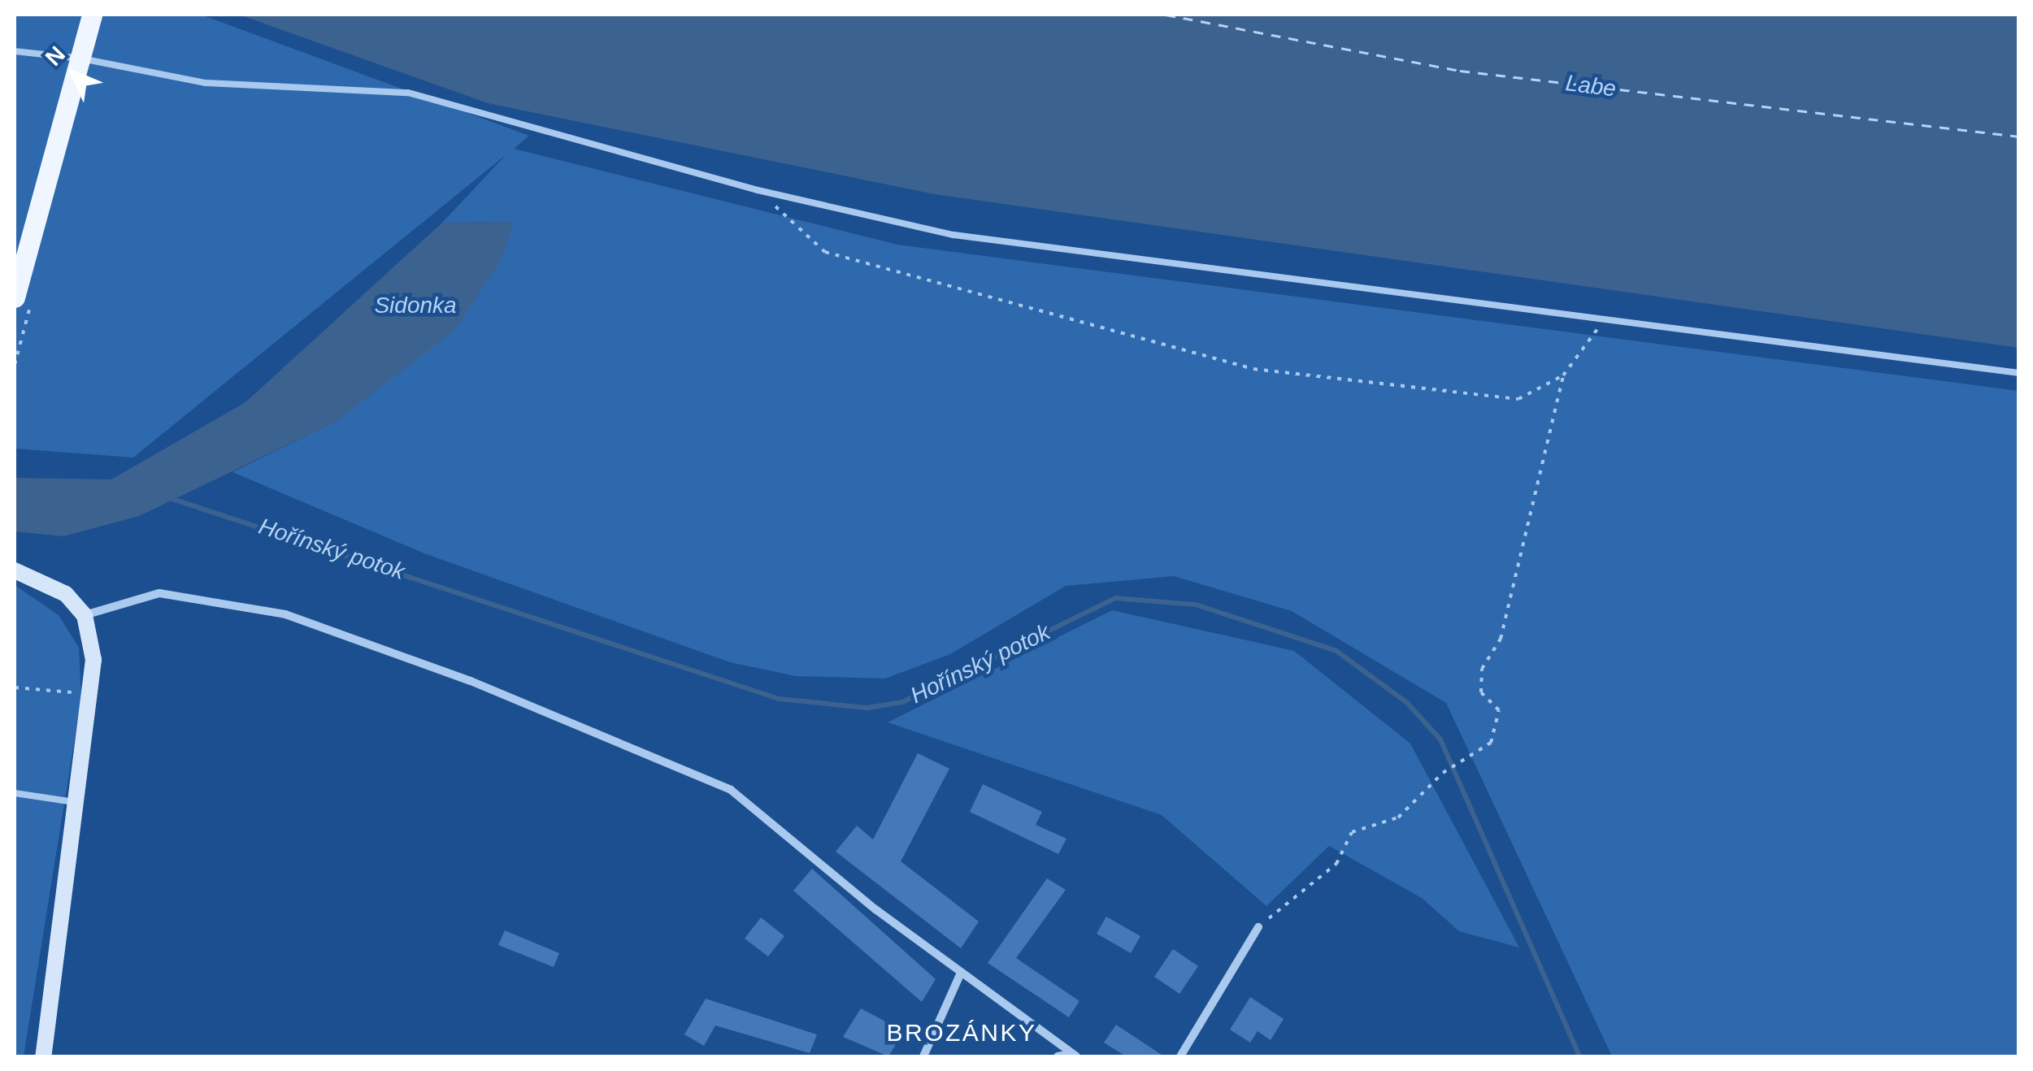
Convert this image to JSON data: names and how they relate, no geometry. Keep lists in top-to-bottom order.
{
  "districts": ["BROZÁNKY"],
  "water": ["Labe", "Sidonka", "Hořínský potok"],
  "north": "top left"
}
